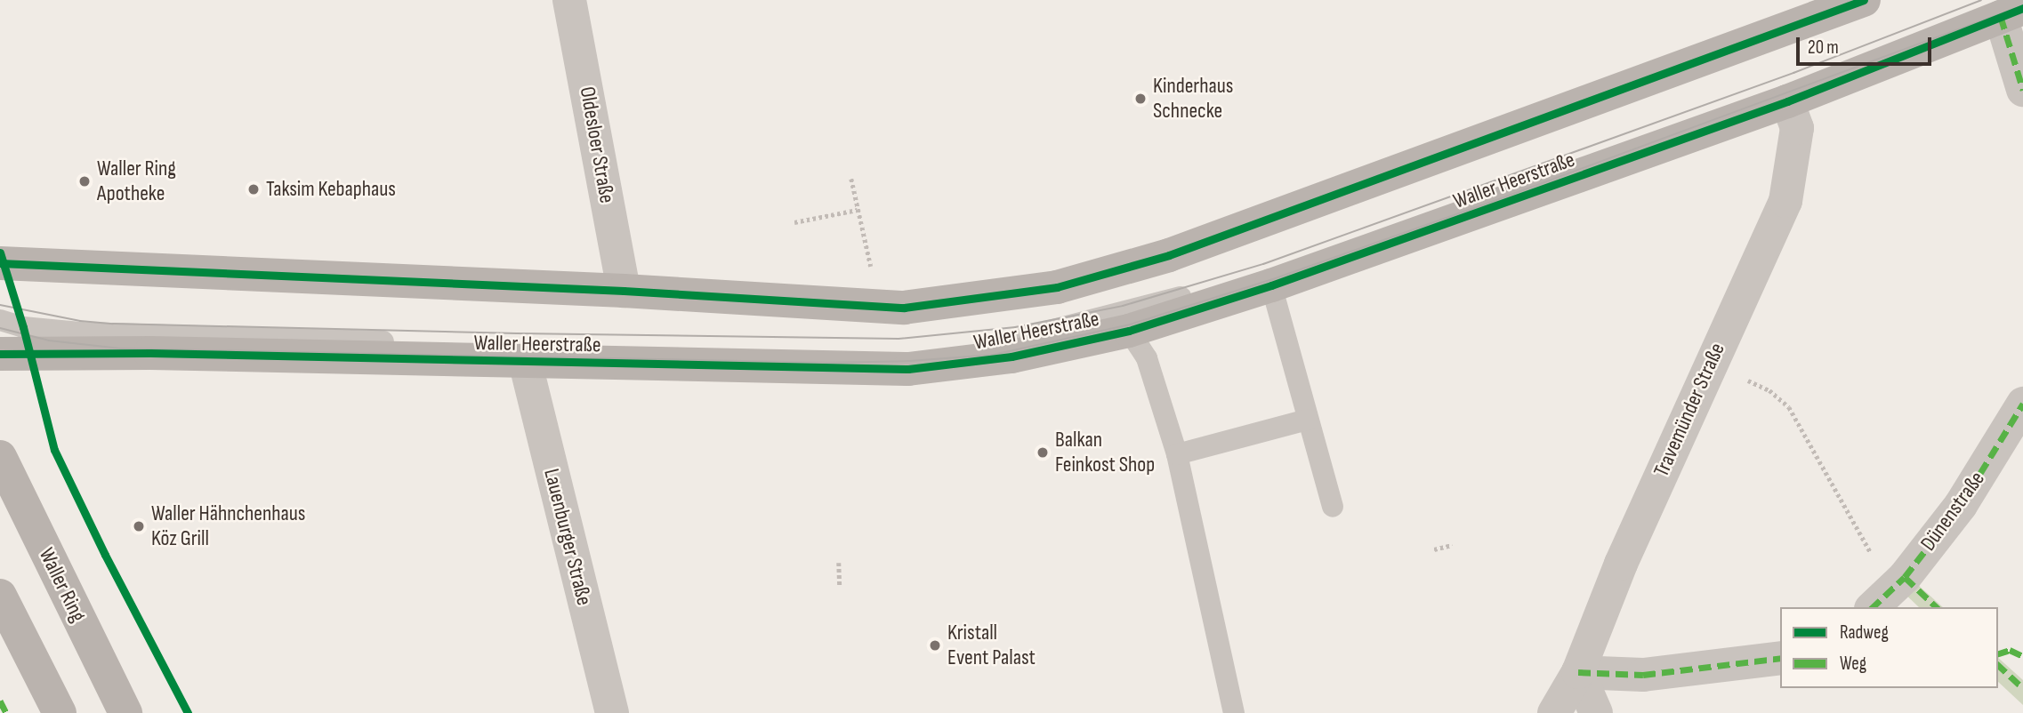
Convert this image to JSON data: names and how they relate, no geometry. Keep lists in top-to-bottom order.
{
  "streets": {
    "main road": ["Waller Heerstraße", "Waller Ring"],
    "street": [
      "Oldesloer Straße",
      "Travemünder Straße",
      "Dünenstraße",
      "Lauenburger Straße"
    ]
  },
  "crossings": [
    ["Oldesloer Straße", "Waller Heerstraße"],
    ["Waller Heerstraße", "Travemünder Straße"],
    ["Waller Heerstraße", "Lauenburger Straße"]
  ],
  "places": [
    "Kinderhaus Schnecke",
    "Waller Ring Apotheke",
    "Taksim Kebaphaus",
    "Balkan Feinkost Shop",
    "Waller Hähnchenhaus Köz Grill",
    "Kristall Event Palast"
  ],
  "legend": ["Radweg", "Weg"],
  "scale_bar": "20 m"
}
